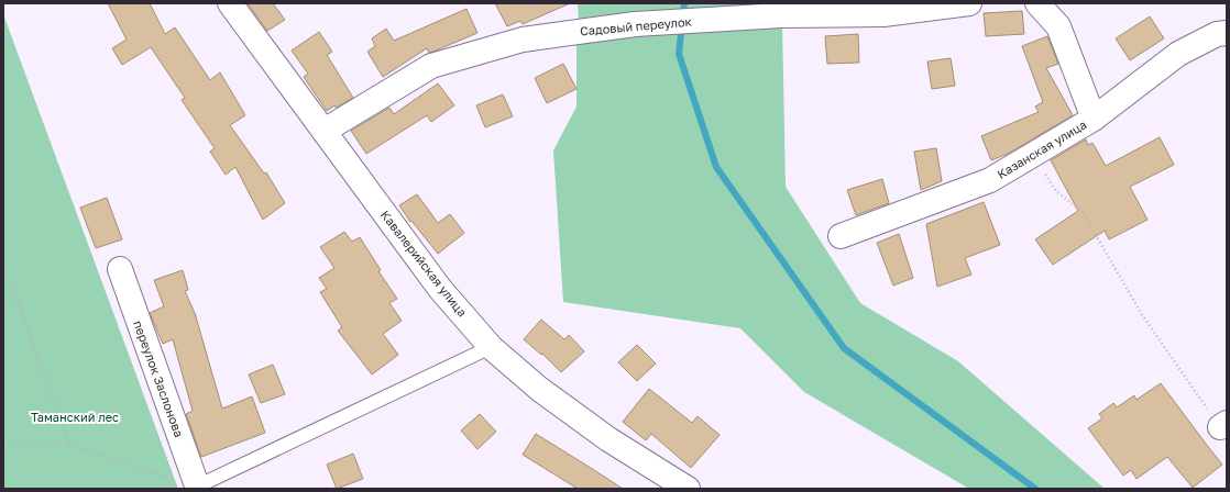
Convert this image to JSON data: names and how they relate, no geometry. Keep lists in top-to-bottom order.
{
  "streets": {
    "street": [
      "Садовый переулок",
      "Казанская улица",
      "Кавалерийская улица",
      "переулок Заслонова"
    ]
  },
  "crossings": [
    ["Садовый переулок", "Кавалерийская улица"]
  ],
  "parks": ["Таманский лес"]
}
